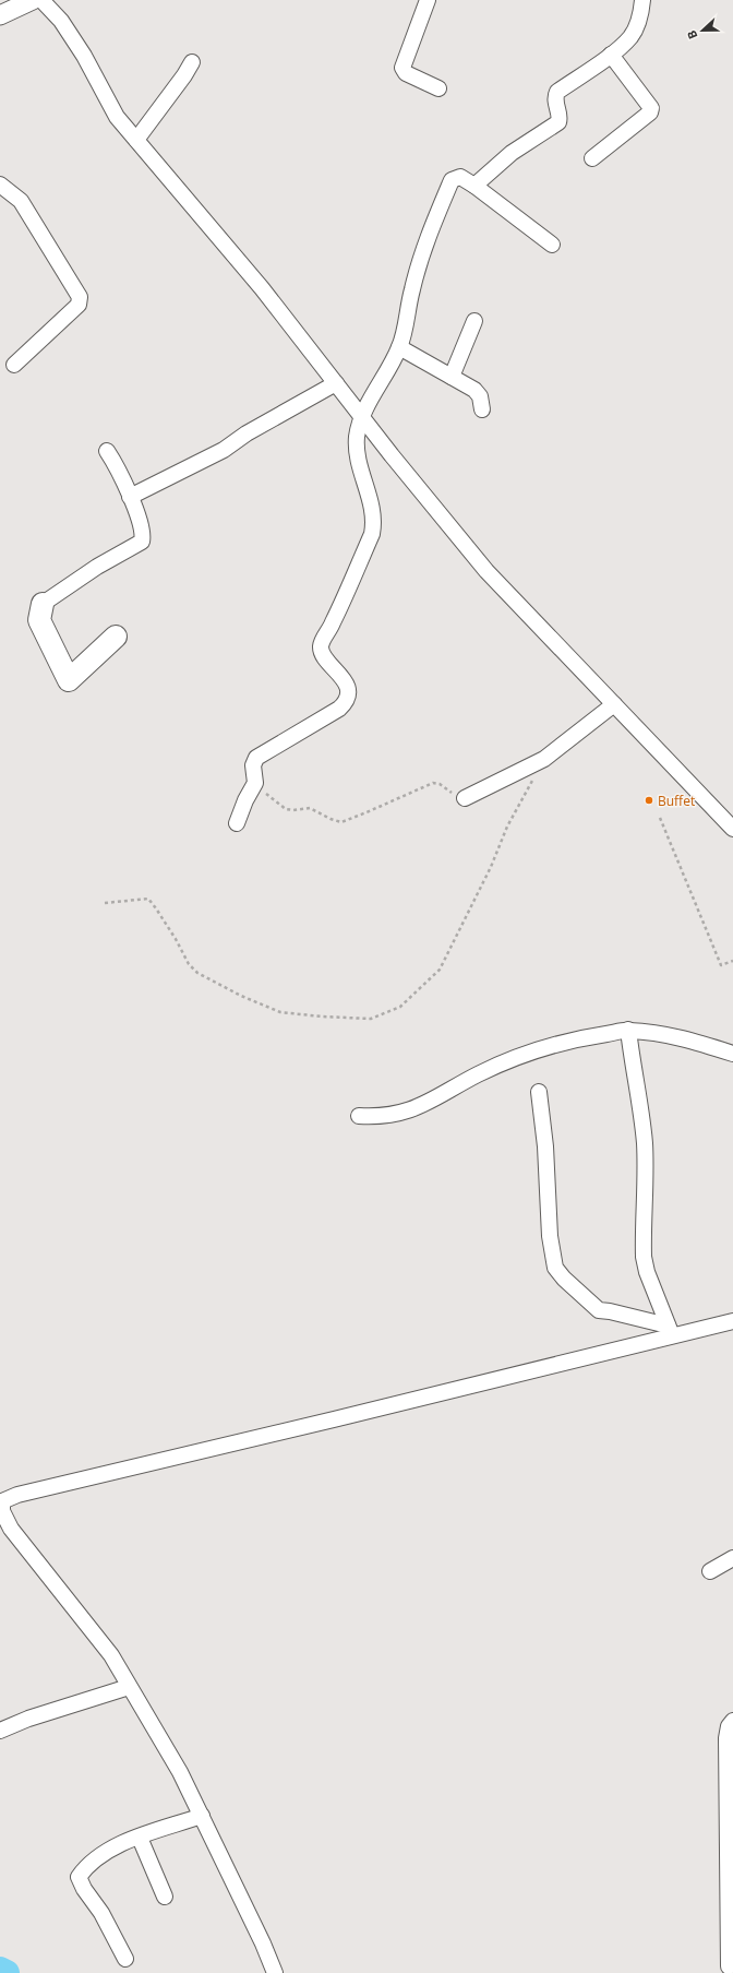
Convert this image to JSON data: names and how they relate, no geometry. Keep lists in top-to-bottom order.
{
  "places": ["Buffet"],
  "north": "left"
}
